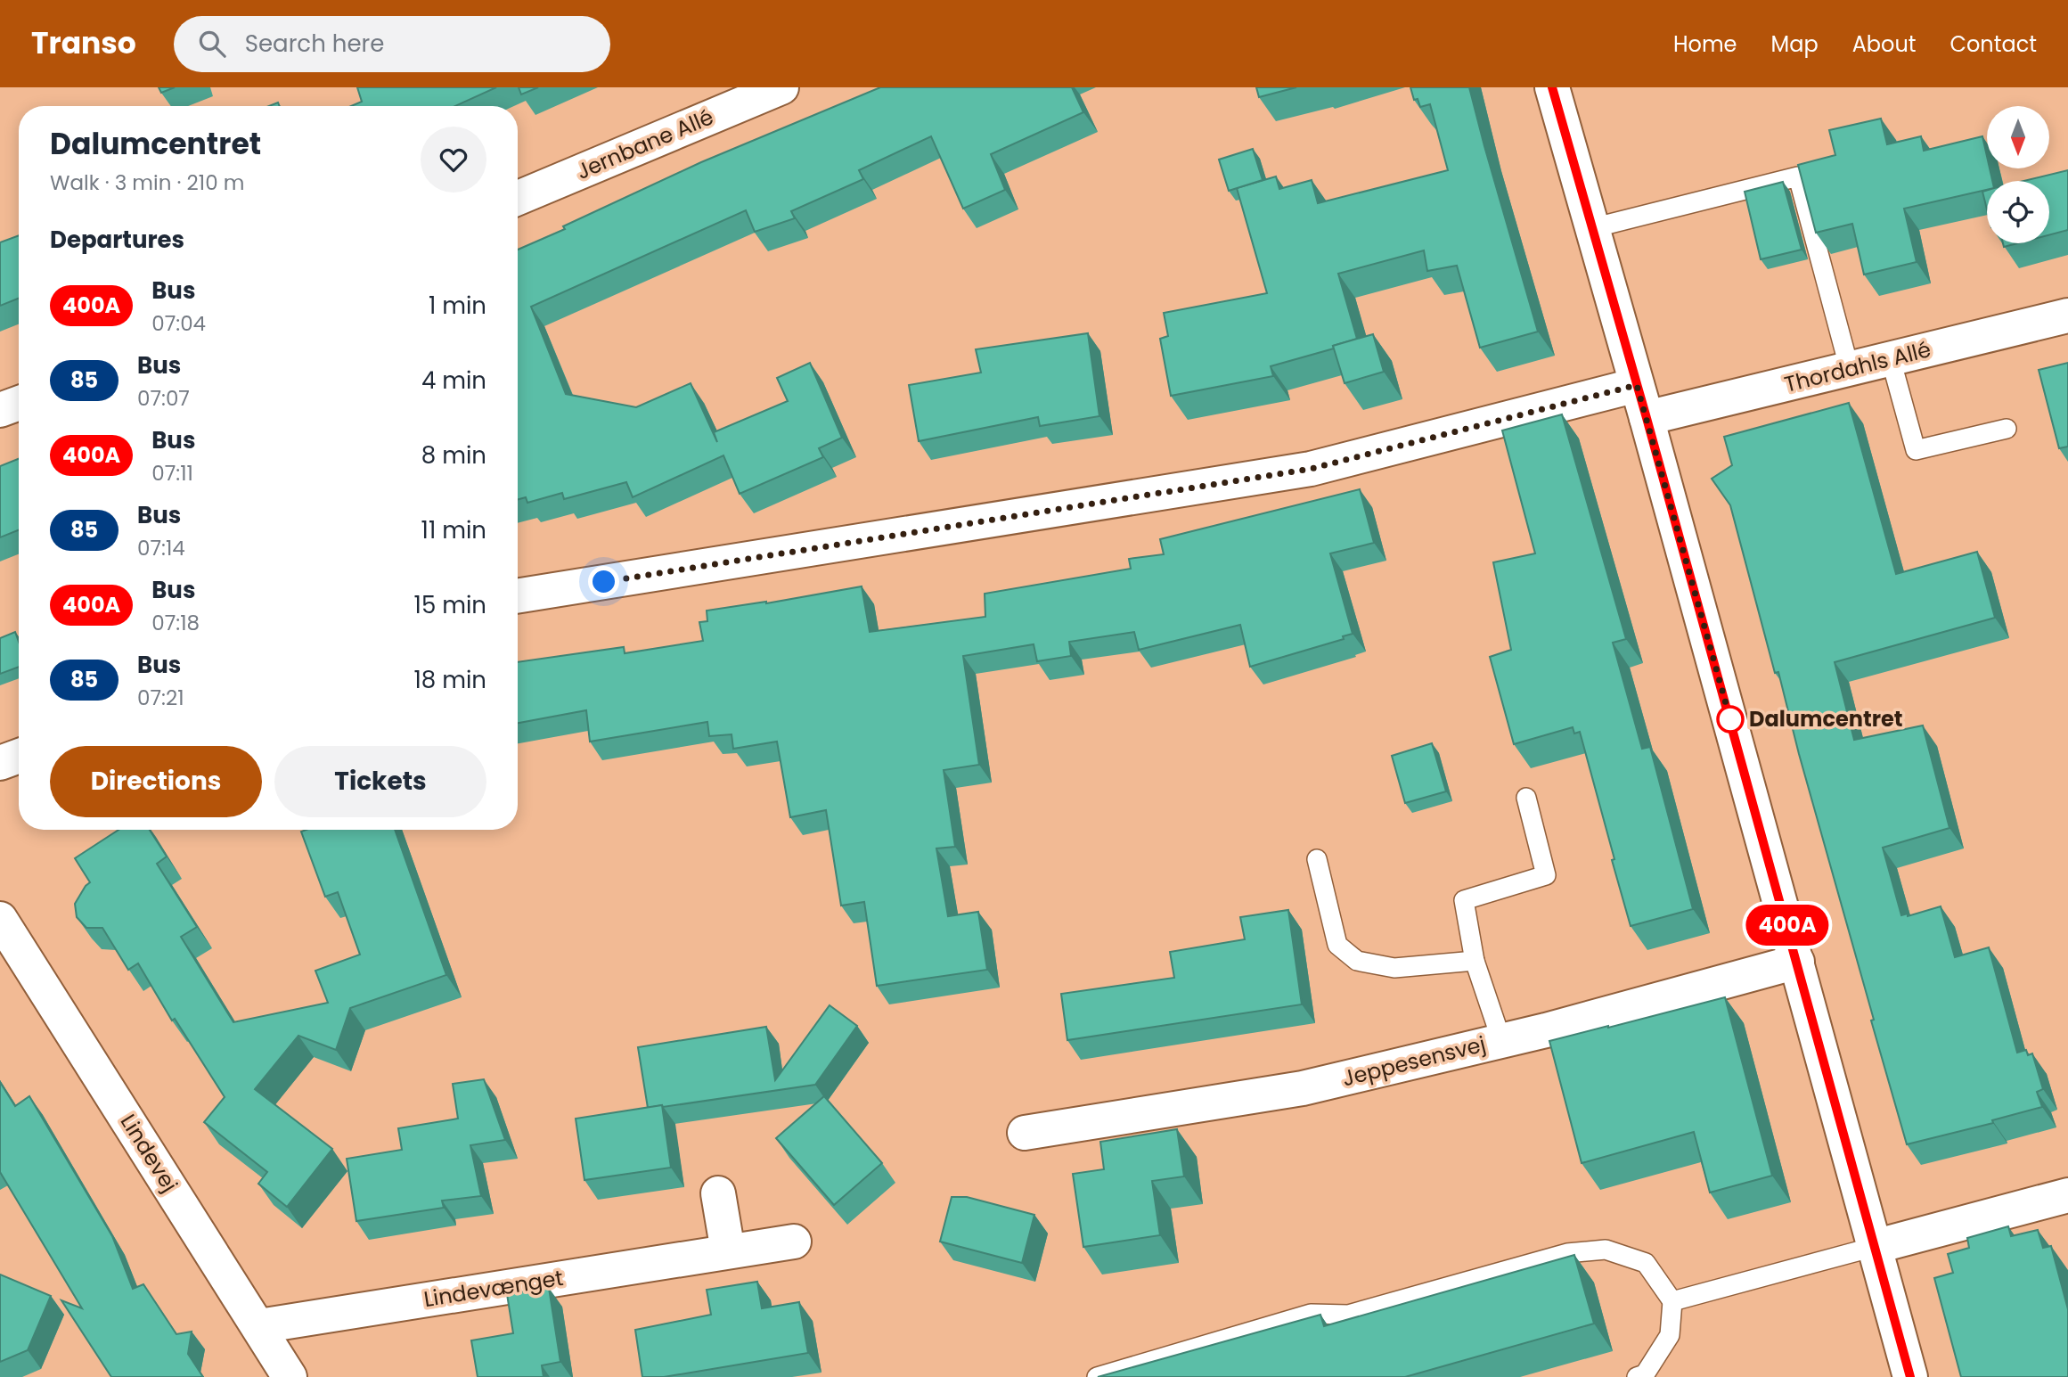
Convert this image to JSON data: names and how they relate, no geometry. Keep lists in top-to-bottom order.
{
  "streets": {
    "street": [
      "Jernbane Allé",
      "Thordahls Allé",
      "Jeppesensvej",
      "Lindevej",
      "Lindevænget"
    ]
  },
  "crossings": [
    ["Lindevej", "Lindevænget"]
  ],
  "places": ["Dalumcentret"],
  "lines": ["bus line 400A"],
  "north": "bottom",
  "page": {
    "header": "Transo",
    "search": "Search here",
    "nav": [
      "Home",
      "Map",
      "About",
      "Contact"
    ],
    "on_map": "400A",
    "heading": [
      ["Dalumcentret", "Walk · 3 min · 210 m"],
      "Departures"
    ],
    "list": [
      {
        "mark": "400A",
        "name": "Bus",
        "note": "07:04",
        "value": "1 min"
      },
      {
        "mark": "85",
        "name": "Bus",
        "note": "07:07",
        "value": "4 min"
      },
      {
        "mark": "400A",
        "name": "Bus",
        "note": "07:11",
        "value": "8 min"
      },
      {
        "mark": "85",
        "name": "Bus",
        "note": "07:14",
        "value": "11 min"
      },
      {
        "mark": "400A",
        "name": "Bus",
        "note": "07:18",
        "value": "15 min"
      },
      {
        "mark": "85",
        "name": "Bus",
        "note": "07:21",
        "value": "18 min"
      }
    ],
    "buttons": ["Directions", "Tickets"]
  }
}
